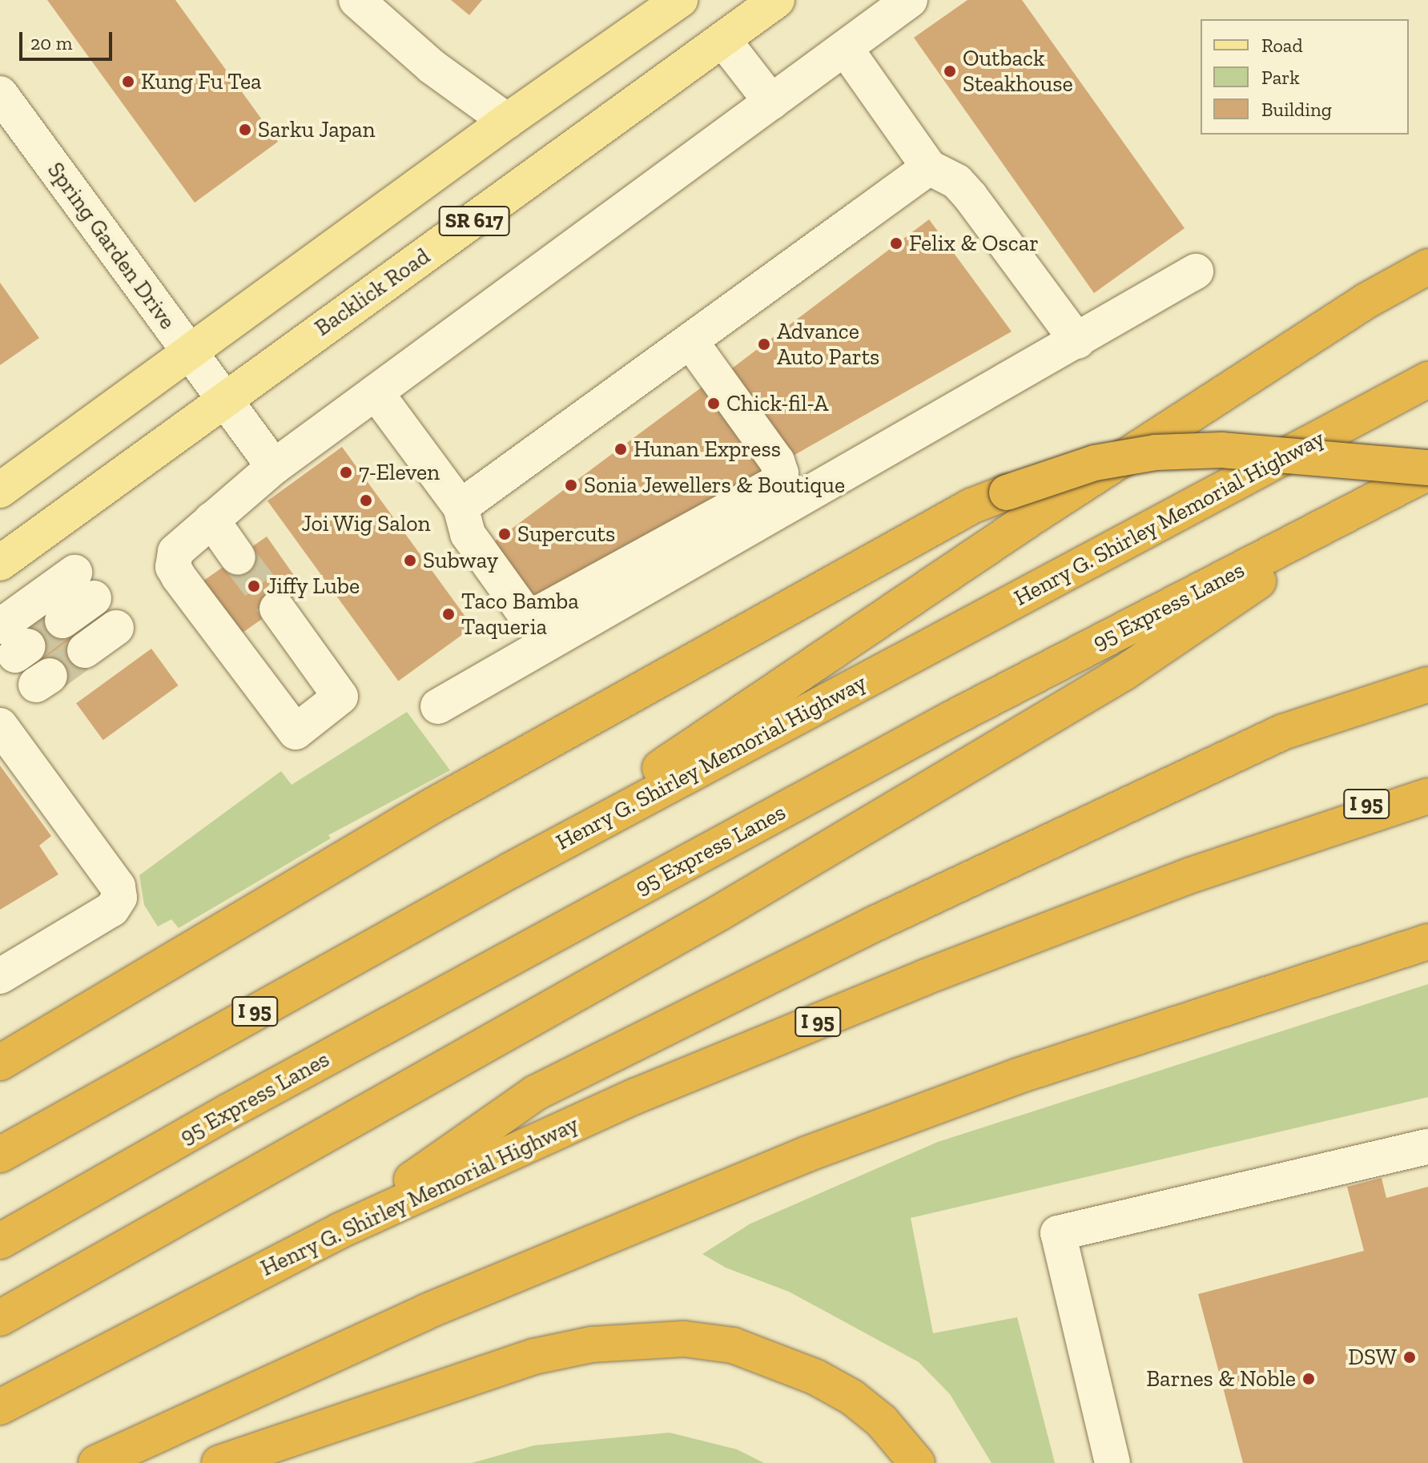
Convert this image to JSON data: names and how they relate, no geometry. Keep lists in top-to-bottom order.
{
  "streets": {
    "highway": ["Henry G. Shirley Memorial Highway", "95 Express Lanes", "I 95"],
    "main road": ["SR 617", "Backlick Road"],
    "street": ["Spring Garden Drive"]
  },
  "crossings": [
    ["SR 617", "Spring Garden Drive"],
    ["Spring Garden Drive", "Backlick Road"],
    ["Henry G. Shirley Memorial Highway", "I 95"]
  ],
  "places": [
    "Outback Steakhouse",
    "Kung Fu Tea",
    "Sarku Japan",
    "Felix & Oscar",
    "Advance Auto Parts",
    "Chick-fil-A",
    "Hunan Express",
    "7-Eleven",
    "Sonia Jewellers & Boutique",
    "Joi Wig Salon",
    "Supercuts",
    "Subway",
    "Jiffy Lube",
    "Taco Bamba Taqueria",
    "DSW",
    "Barnes & Noble"
  ],
  "legend": ["Road", "Park", "Building"],
  "scale_bar": "20 m"
}
